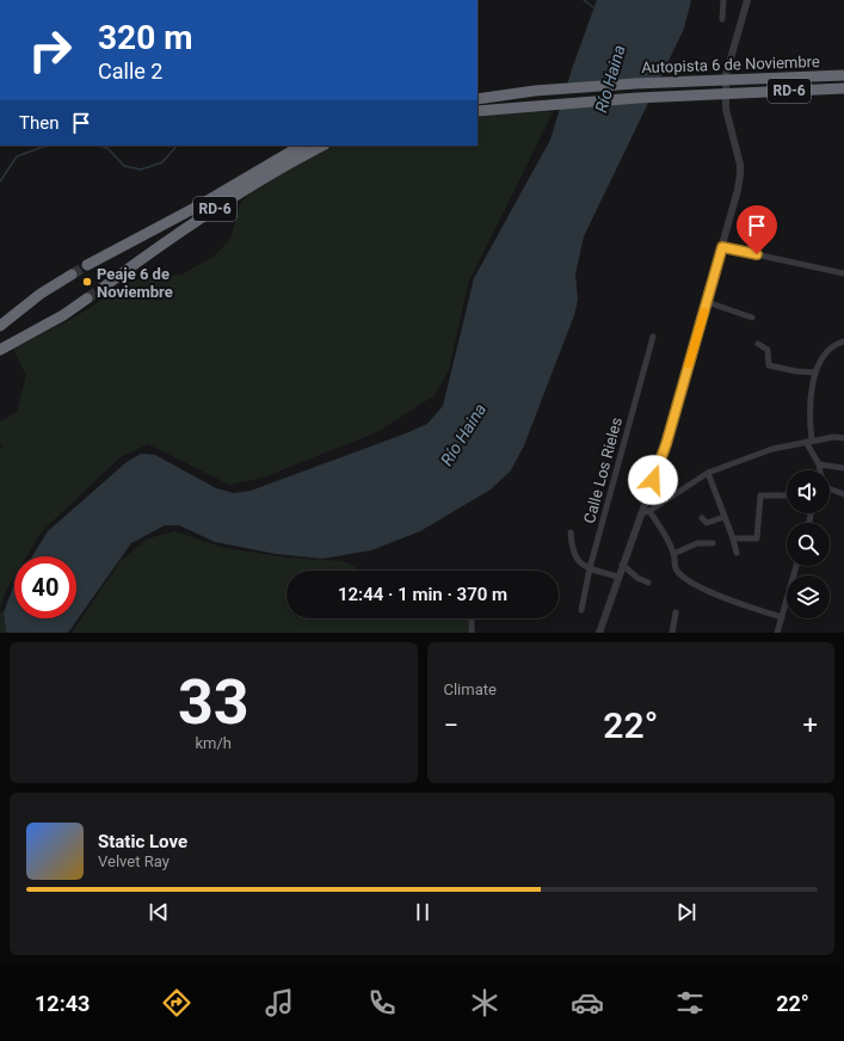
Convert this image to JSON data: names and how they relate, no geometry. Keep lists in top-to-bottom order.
{
  "streets": {
    "highway": ["Autopista 6 de Noviembre", "RD-6"],
    "street": ["Calle Los Rieles"]
  },
  "water": ["Río Haina"],
  "places": ["Peaje 6 de Noviembre"],
  "page": {
    "turn": ["320 m", "Calle 2"],
    "then": "Then",
    "limit": "40",
    "trip": "12:44 · 1 min · 370 m",
    "tile": [
      ["33", "km/h"],
      "Climate"
    ],
    "heat": ["−", "22°", "+"],
    "song": ["Static Love", "Velvet Ray"],
    "tabs": ["12:43", "22°"]
  }
}
